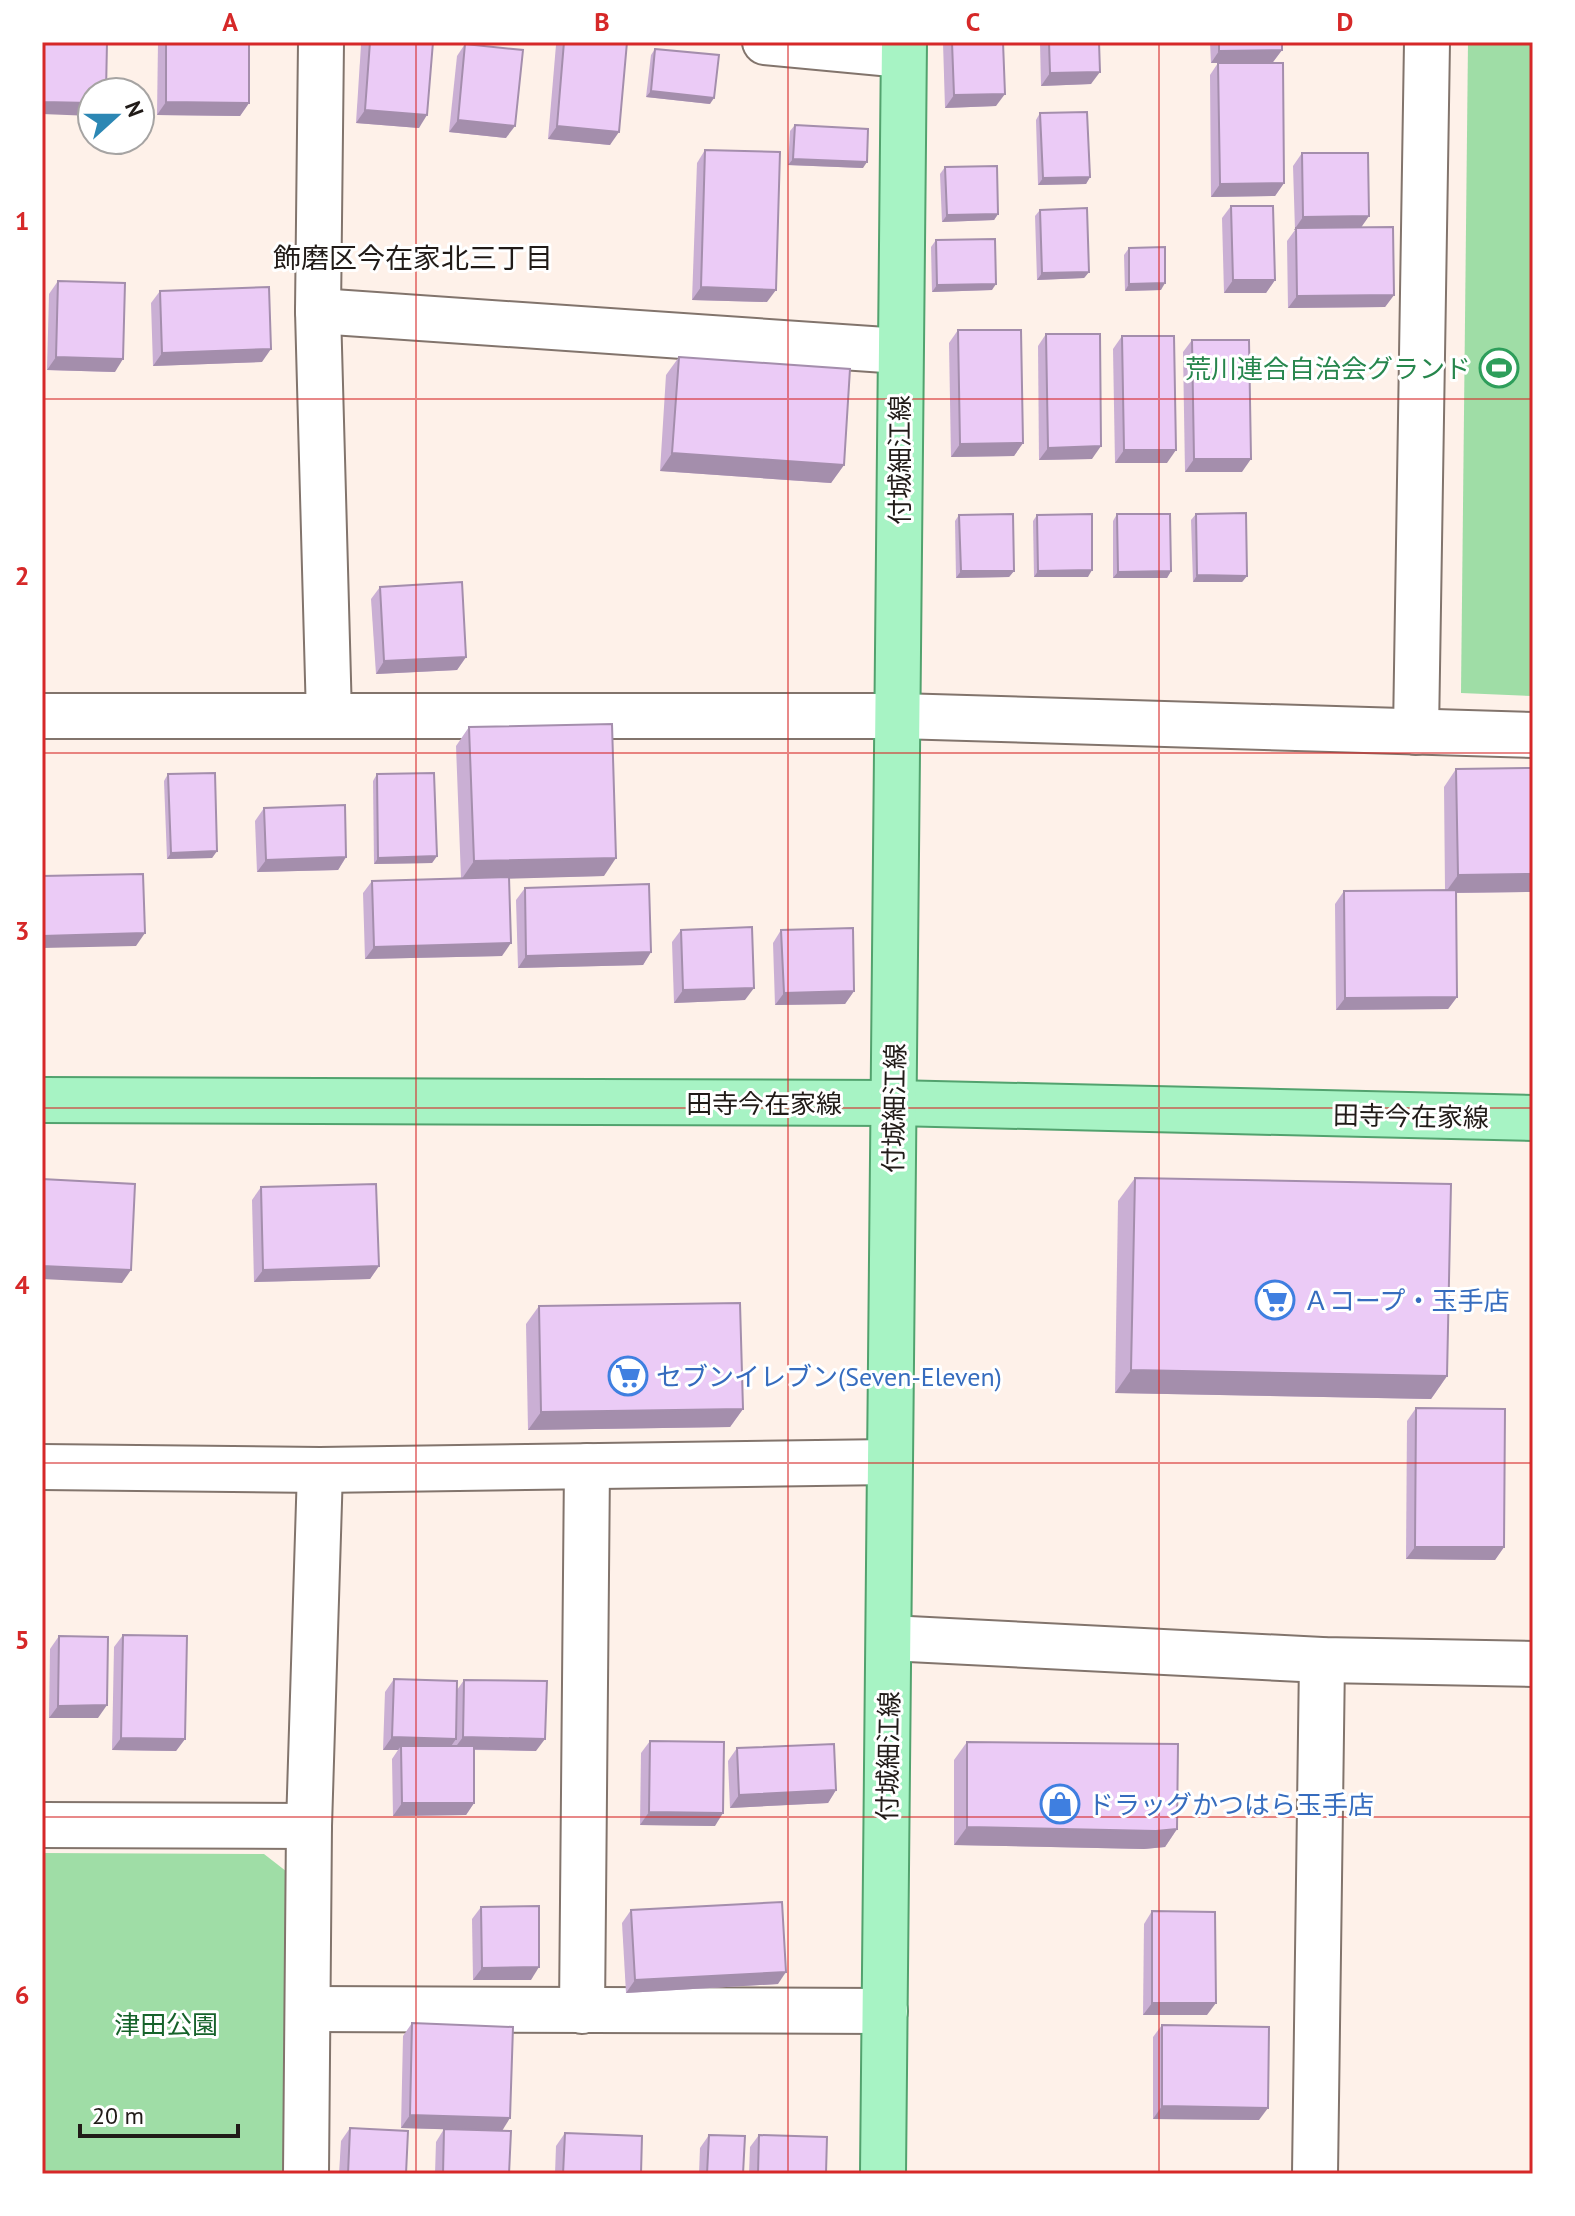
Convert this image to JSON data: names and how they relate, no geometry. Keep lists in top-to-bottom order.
{
  "streets": {
    "main road": ["付城細江線", "田寺今在家線"]
  },
  "crossings": [
    ["付城細江線", "田寺今在家線"]
  ],
  "districts": ["飾磨区今在家北三丁目"],
  "parks": ["津田公園"],
  "places": {
    "sports": ["荒川連合自治会グランド"],
    "supermarket": ["Ａコープ・玉手店", "セブンイレブン(Seven-Eleven)"],
    "shop": ["ドラッグかつはら玉手店"]
  },
  "scale_bar": "20 m",
  "north": "right",
  "grid": {
    "columns": [
      "A",
      "B",
      "C",
      "D"
    ],
    "rows": [
      "1",
      "2",
      "3",
      "4",
      "5",
      "6"
    ]
  }
}
